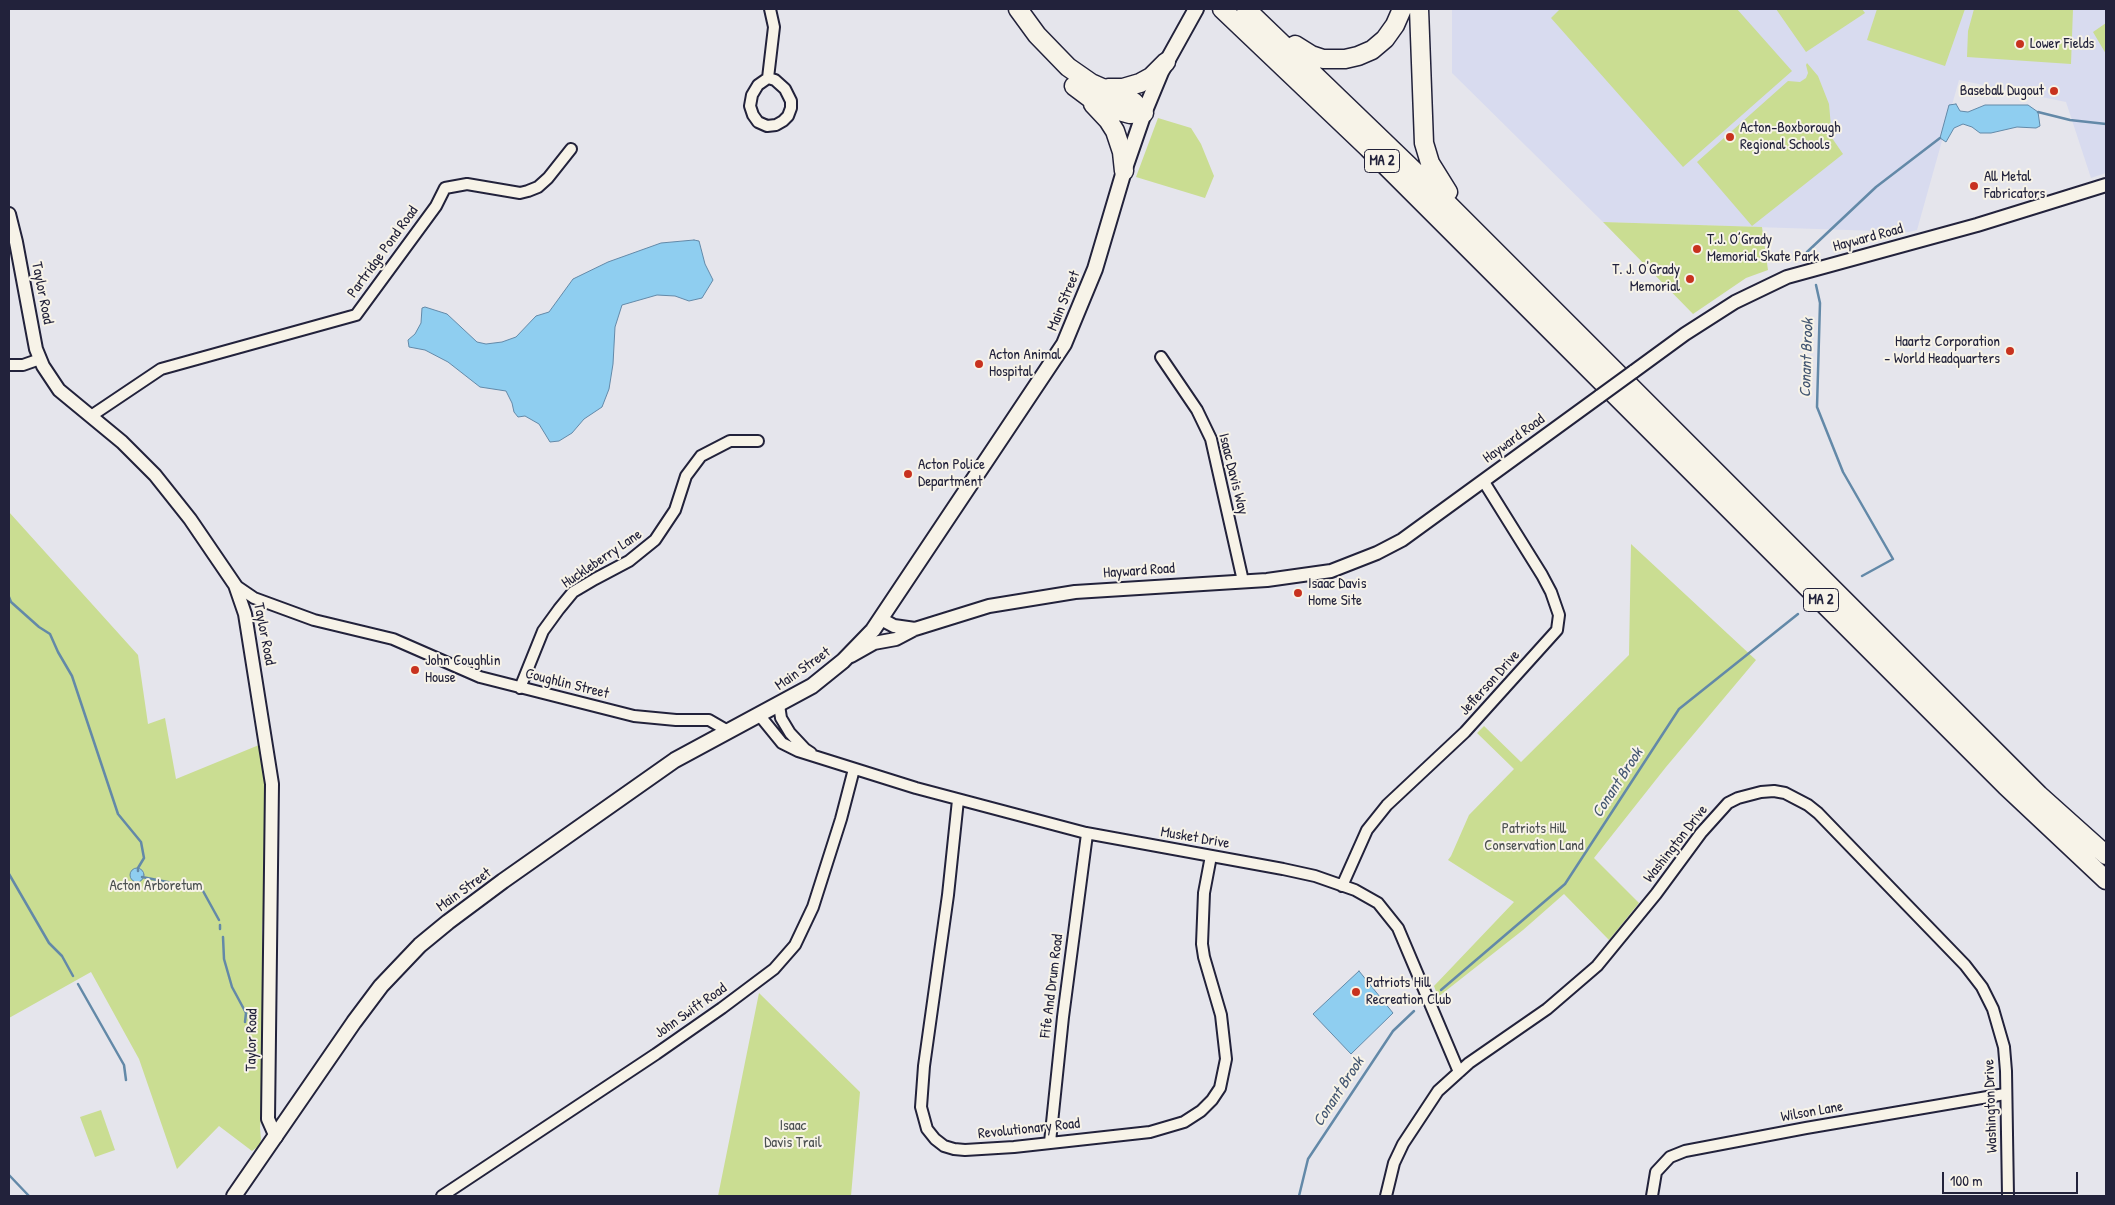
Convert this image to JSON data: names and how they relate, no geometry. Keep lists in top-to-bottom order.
{
  "streets": {
    "highway": ["MA 2"],
    "main road": ["Main Street"],
    "street": [
      "Hayward Road",
      "Partridge Pond Road",
      "Taylor Road",
      "Isaac Davis Way",
      "Huckleberry Lane",
      "Jefferson Drive",
      "Coughlin Street",
      "Musket Drive",
      "Washington Drive",
      "Fife And Drum Road",
      "John Swift Road",
      "Wilson Lane",
      "Revolutionary Road"
    ]
  },
  "crossings": [
    ["Hayward Road", "Main Street"],
    ["Hayward Road", "Isaac Davis Way"],
    ["Hayward Road", "Jefferson Drive"],
    ["Partridge Pond Road", "Taylor Road"],
    ["Taylor Road", "Main Street"],
    ["Taylor Road", "Coughlin Street"],
    ["Main Street", "Coughlin Street"],
    ["Main Street", "Musket Drive"],
    ["Huckleberry Lane", "Coughlin Street"],
    ["Jefferson Drive", "Musket Drive"],
    ["Musket Drive", "Washington Drive"],
    ["Musket Drive", "Fife And Drum Road"],
    ["Musket Drive", "John Swift Road"],
    ["Musket Drive", "Revolutionary Road"],
    ["Washington Drive", "Wilson Lane"],
    ["Fife And Drum Road", "Revolutionary Road"]
  ],
  "water": ["Conant Brook"],
  "parks": ["Patriots Hill Conservation Land", "Acton Arboretum", "Isaac Davis Trail"],
  "places": [
    "Lower Fields",
    "Baseball Dugout",
    "Acton-Boxborough Regional Schools",
    "All Metal Fabricators",
    "T.J. O’Grady Memorial Skate Park",
    "T. J. O'Grady Memorial",
    "Haartz Corporation - World Headquarters",
    "Acton Animal Hospital",
    "Acton Police Department",
    "Isaac Davis Home Site",
    "John Coughlin House",
    "Patriots Hill Recreation Club"
  ],
  "scale_bar": "100 m"
}
